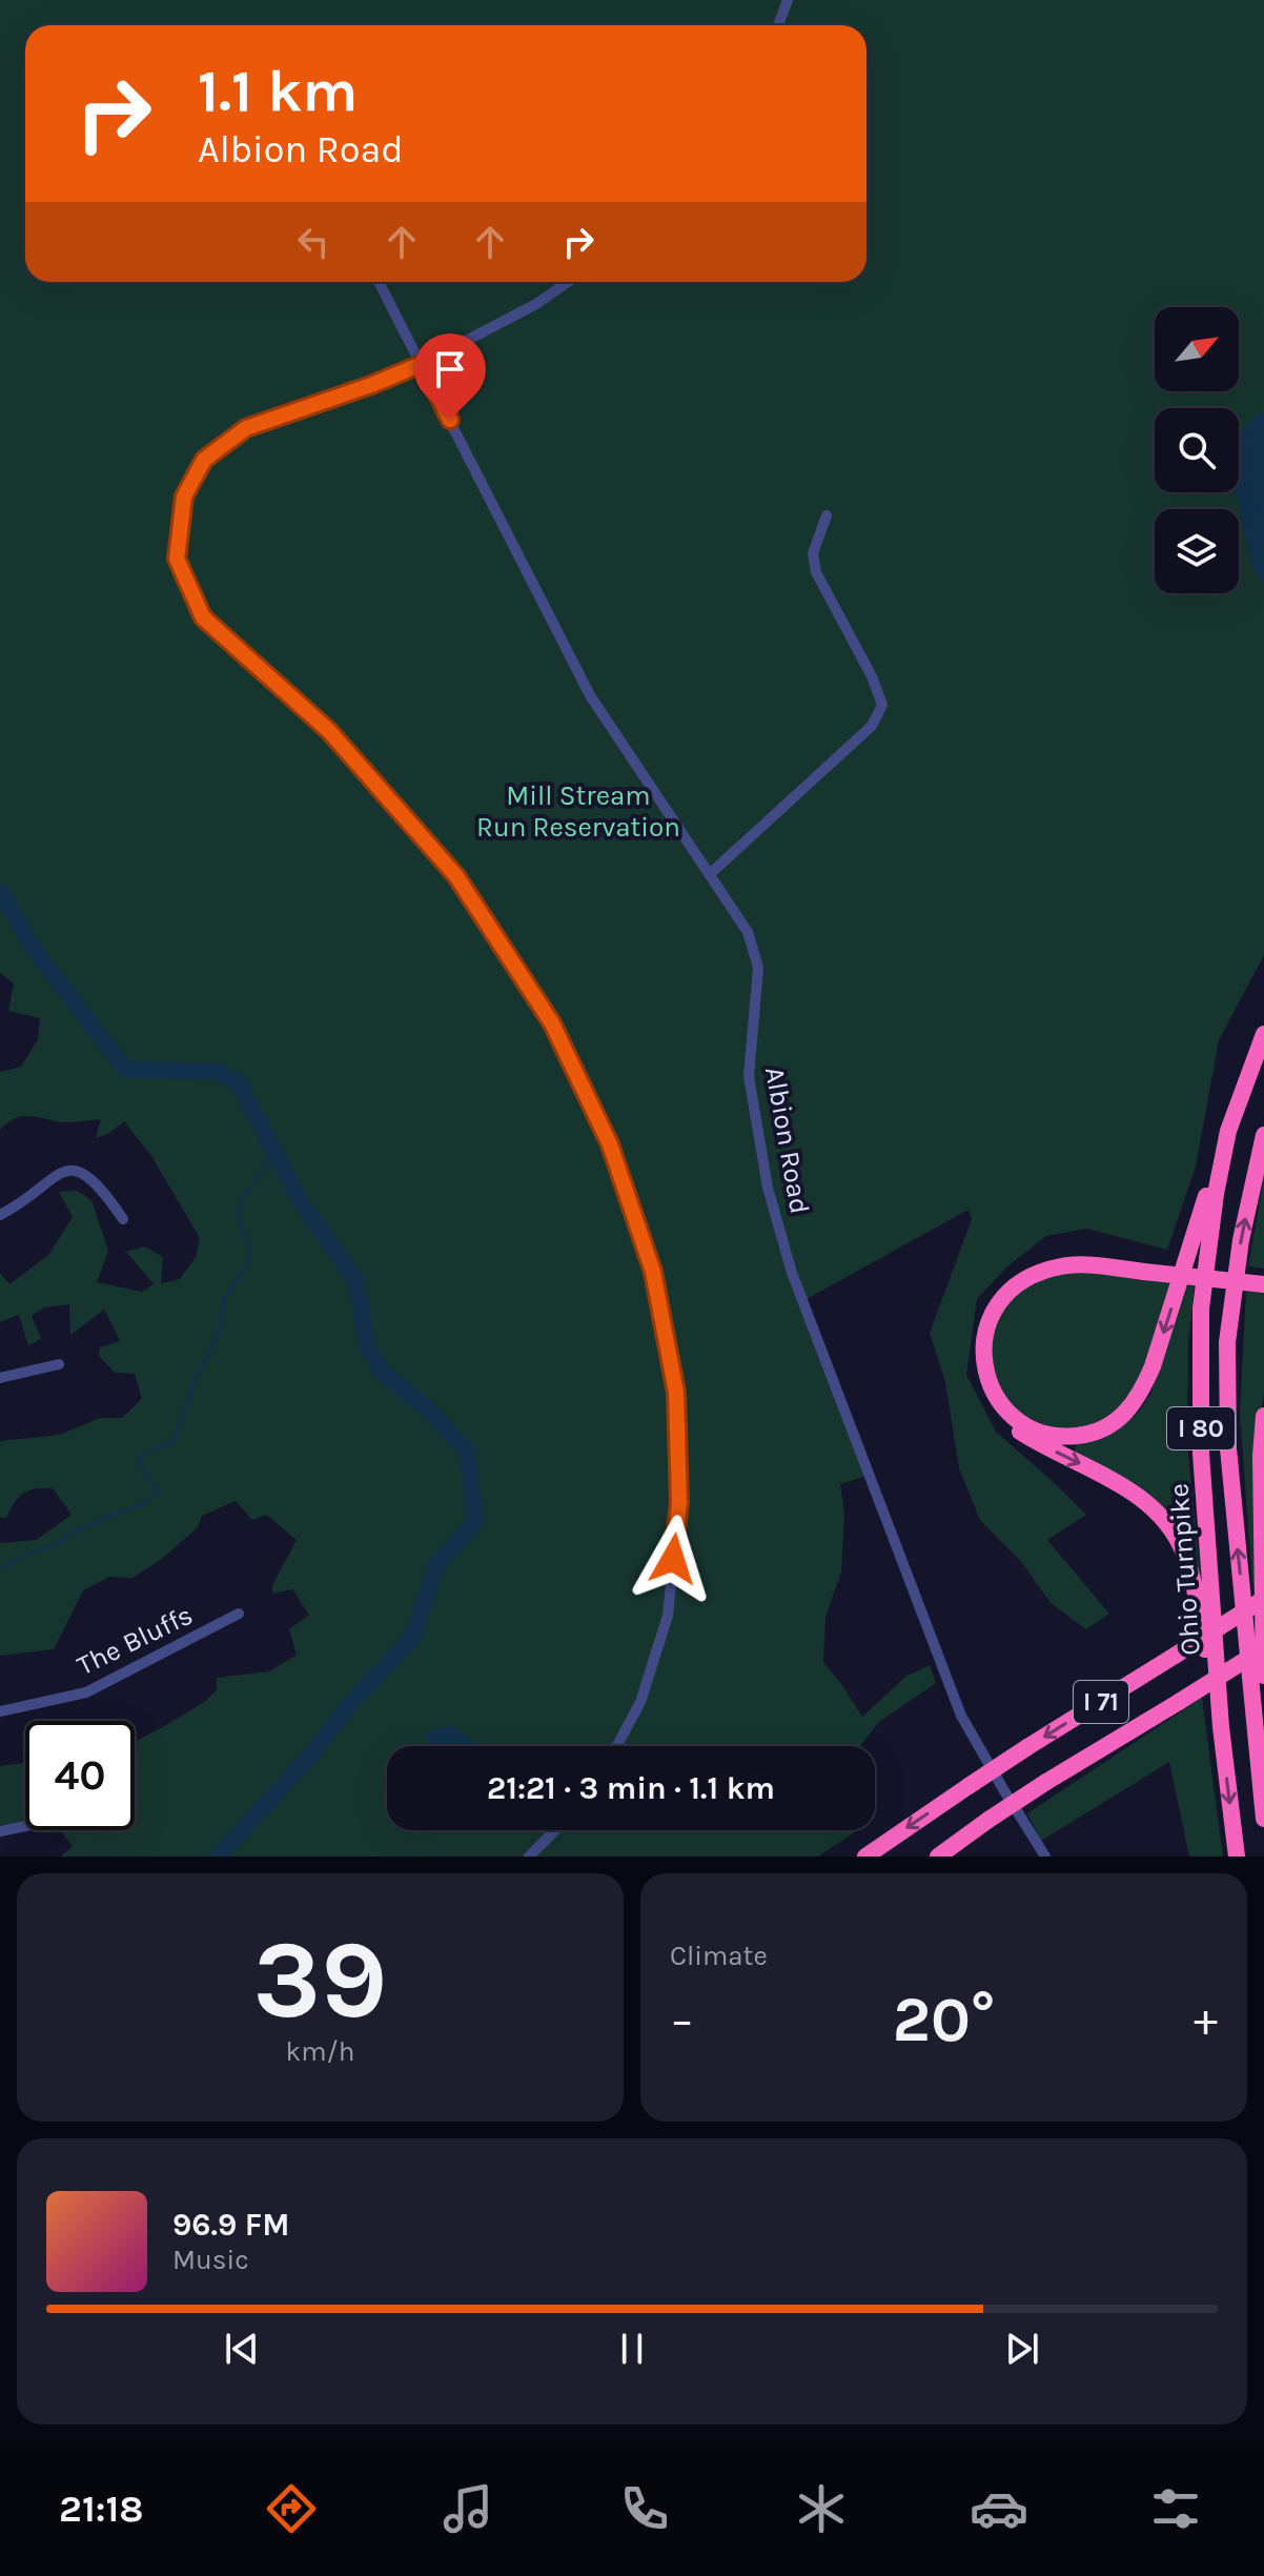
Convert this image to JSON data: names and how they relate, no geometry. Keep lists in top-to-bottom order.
{
  "streets": {
    "highway": ["I 80", "Ohio Turnpike", "I 71"],
    "street": ["Albion Road", "The Bluffs"]
  },
  "parks": ["Mill Stream Run Reservation"],
  "north": "top right",
  "page": {
    "turn": ["1.1 km", "Albion Road"],
    "limit": "40",
    "trip": "21:21 · 3 min · 1.1 km",
    "tile": [
      ["39", "km/h"],
      "Climate"
    ],
    "heat": ["−", "20°", "+"],
    "song": ["96.9 FM", "Music"],
    "tabs": "21:18"
  }
}
